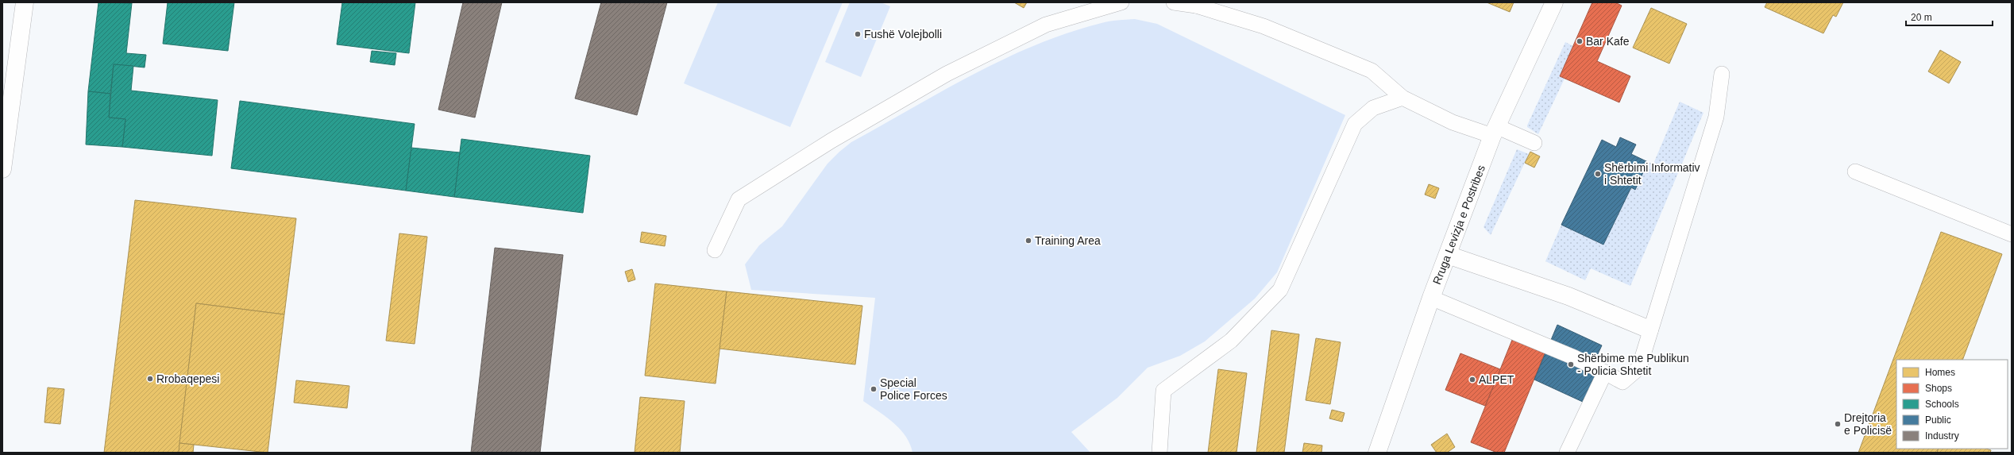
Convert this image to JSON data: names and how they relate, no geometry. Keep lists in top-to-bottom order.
{
  "streets": {
    "street": ["Rruga Levizja e Postribes"]
  },
  "places": [
    "Fushë Volejbolli",
    "Bar Kafe",
    "Shërbimi Informativ i Shtetit",
    "Training Area",
    "Shërbime me Publikun - Policia Shtetit",
    "Rrobaqepesi",
    "ALPET",
    "Special Police Forces",
    "Drejtoria e Policisë"
  ],
  "legend": [
    "Homes",
    "Shops",
    "Schools",
    "Public",
    "Industry"
  ],
  "scale_bar": "20 m"
}
